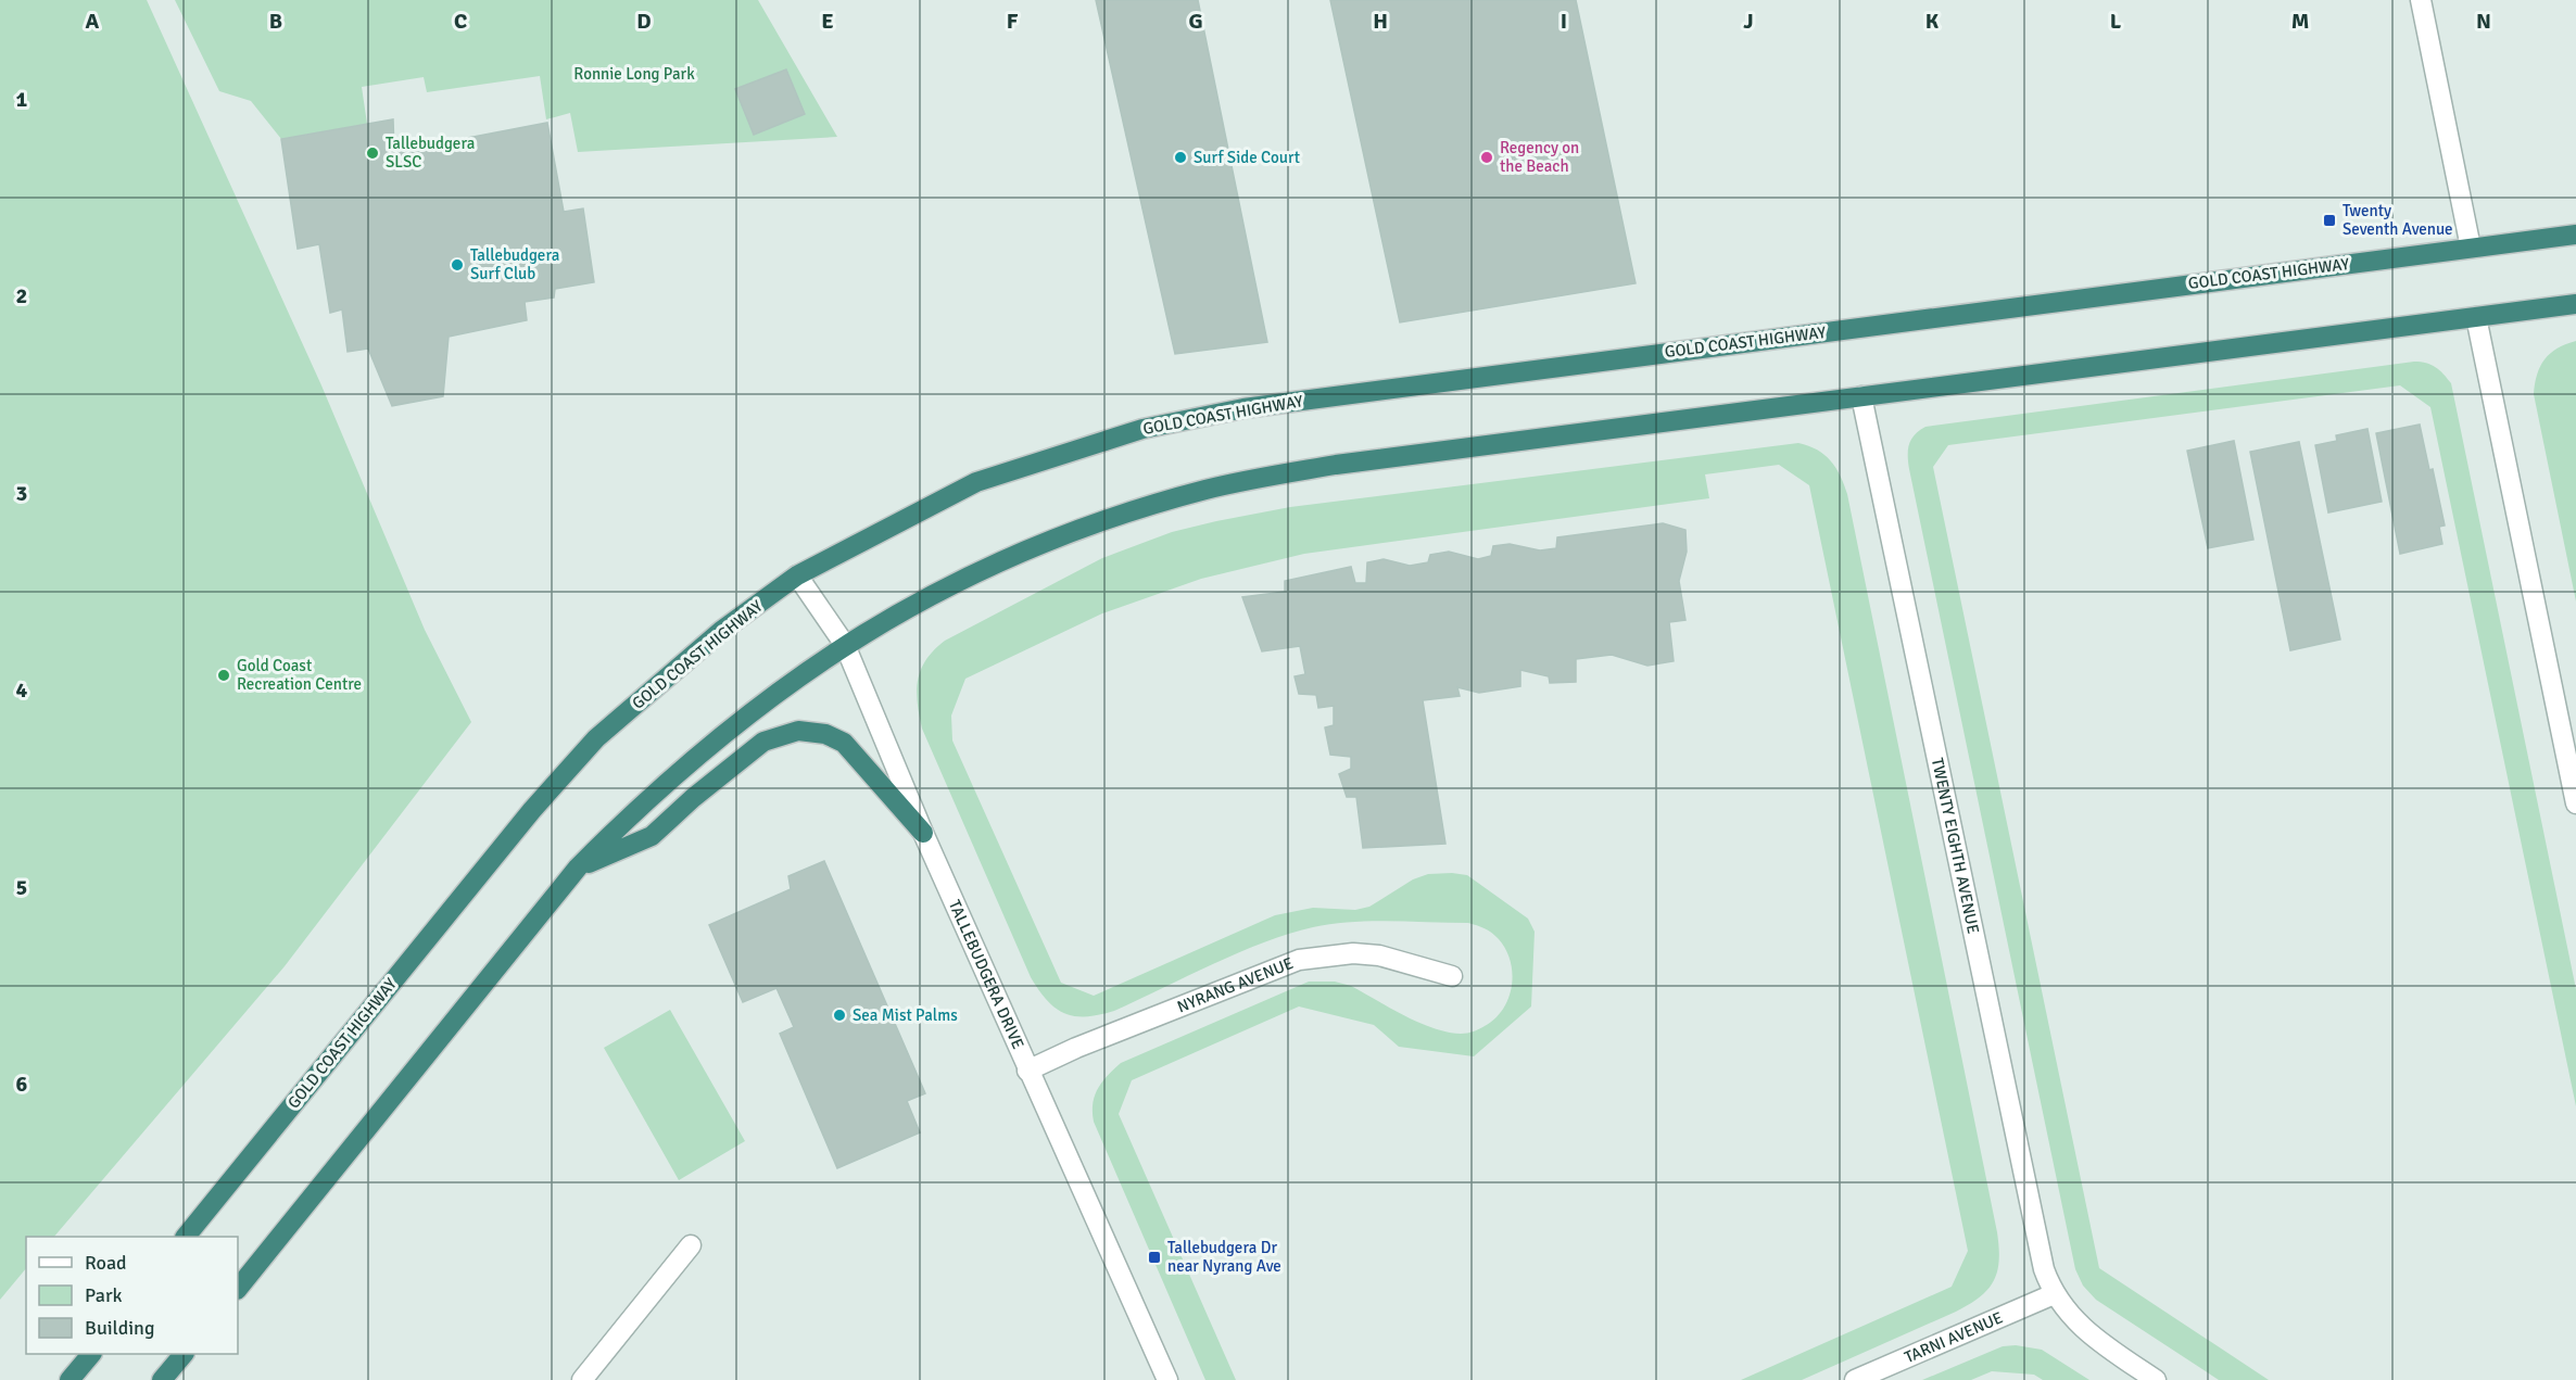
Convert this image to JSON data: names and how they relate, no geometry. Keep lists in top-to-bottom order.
{
  "streets": {
    "highway": ["GOLD COAST HIGHWAY"],
    "street": [
      "TWENTY EIGHTH AVENUE",
      "TALLEBUDGERA DRIVE",
      "NYRANG AVENUE",
      "TARNI AVENUE"
    ]
  },
  "crossings": [
    ["GOLD COAST HIGHWAY", "TALLEBUDGERA DRIVE"],
    ["TWENTY EIGHTH AVENUE", "TARNI AVENUE"],
    ["TALLEBUDGERA DRIVE", "NYRANG AVENUE"]
  ],
  "parks": ["Ronnie Long Park"],
  "places": {
    "other": [
      "Tallebudgera SLSC",
      "Surf Side Court",
      "Regency on the Beach",
      "Tallebudgera Surf Club",
      "Gold Coast Recreation Centre",
      "Sea Mist Palms"
    ],
    "transit": ["Twenty Seventh Avenue", "Tallebudgera Dr near Nyrang Ave"]
  },
  "legend": ["Road", "Park", "Building"],
  "grid": {
    "columns": [
      "A",
      "B",
      "C",
      "D",
      "E",
      "F",
      "G",
      "H",
      "I",
      "J",
      "K",
      "L",
      "M",
      "N"
    ],
    "rows": [
      "1",
      "2",
      "3",
      "4",
      "5",
      "6"
    ]
  }
}
